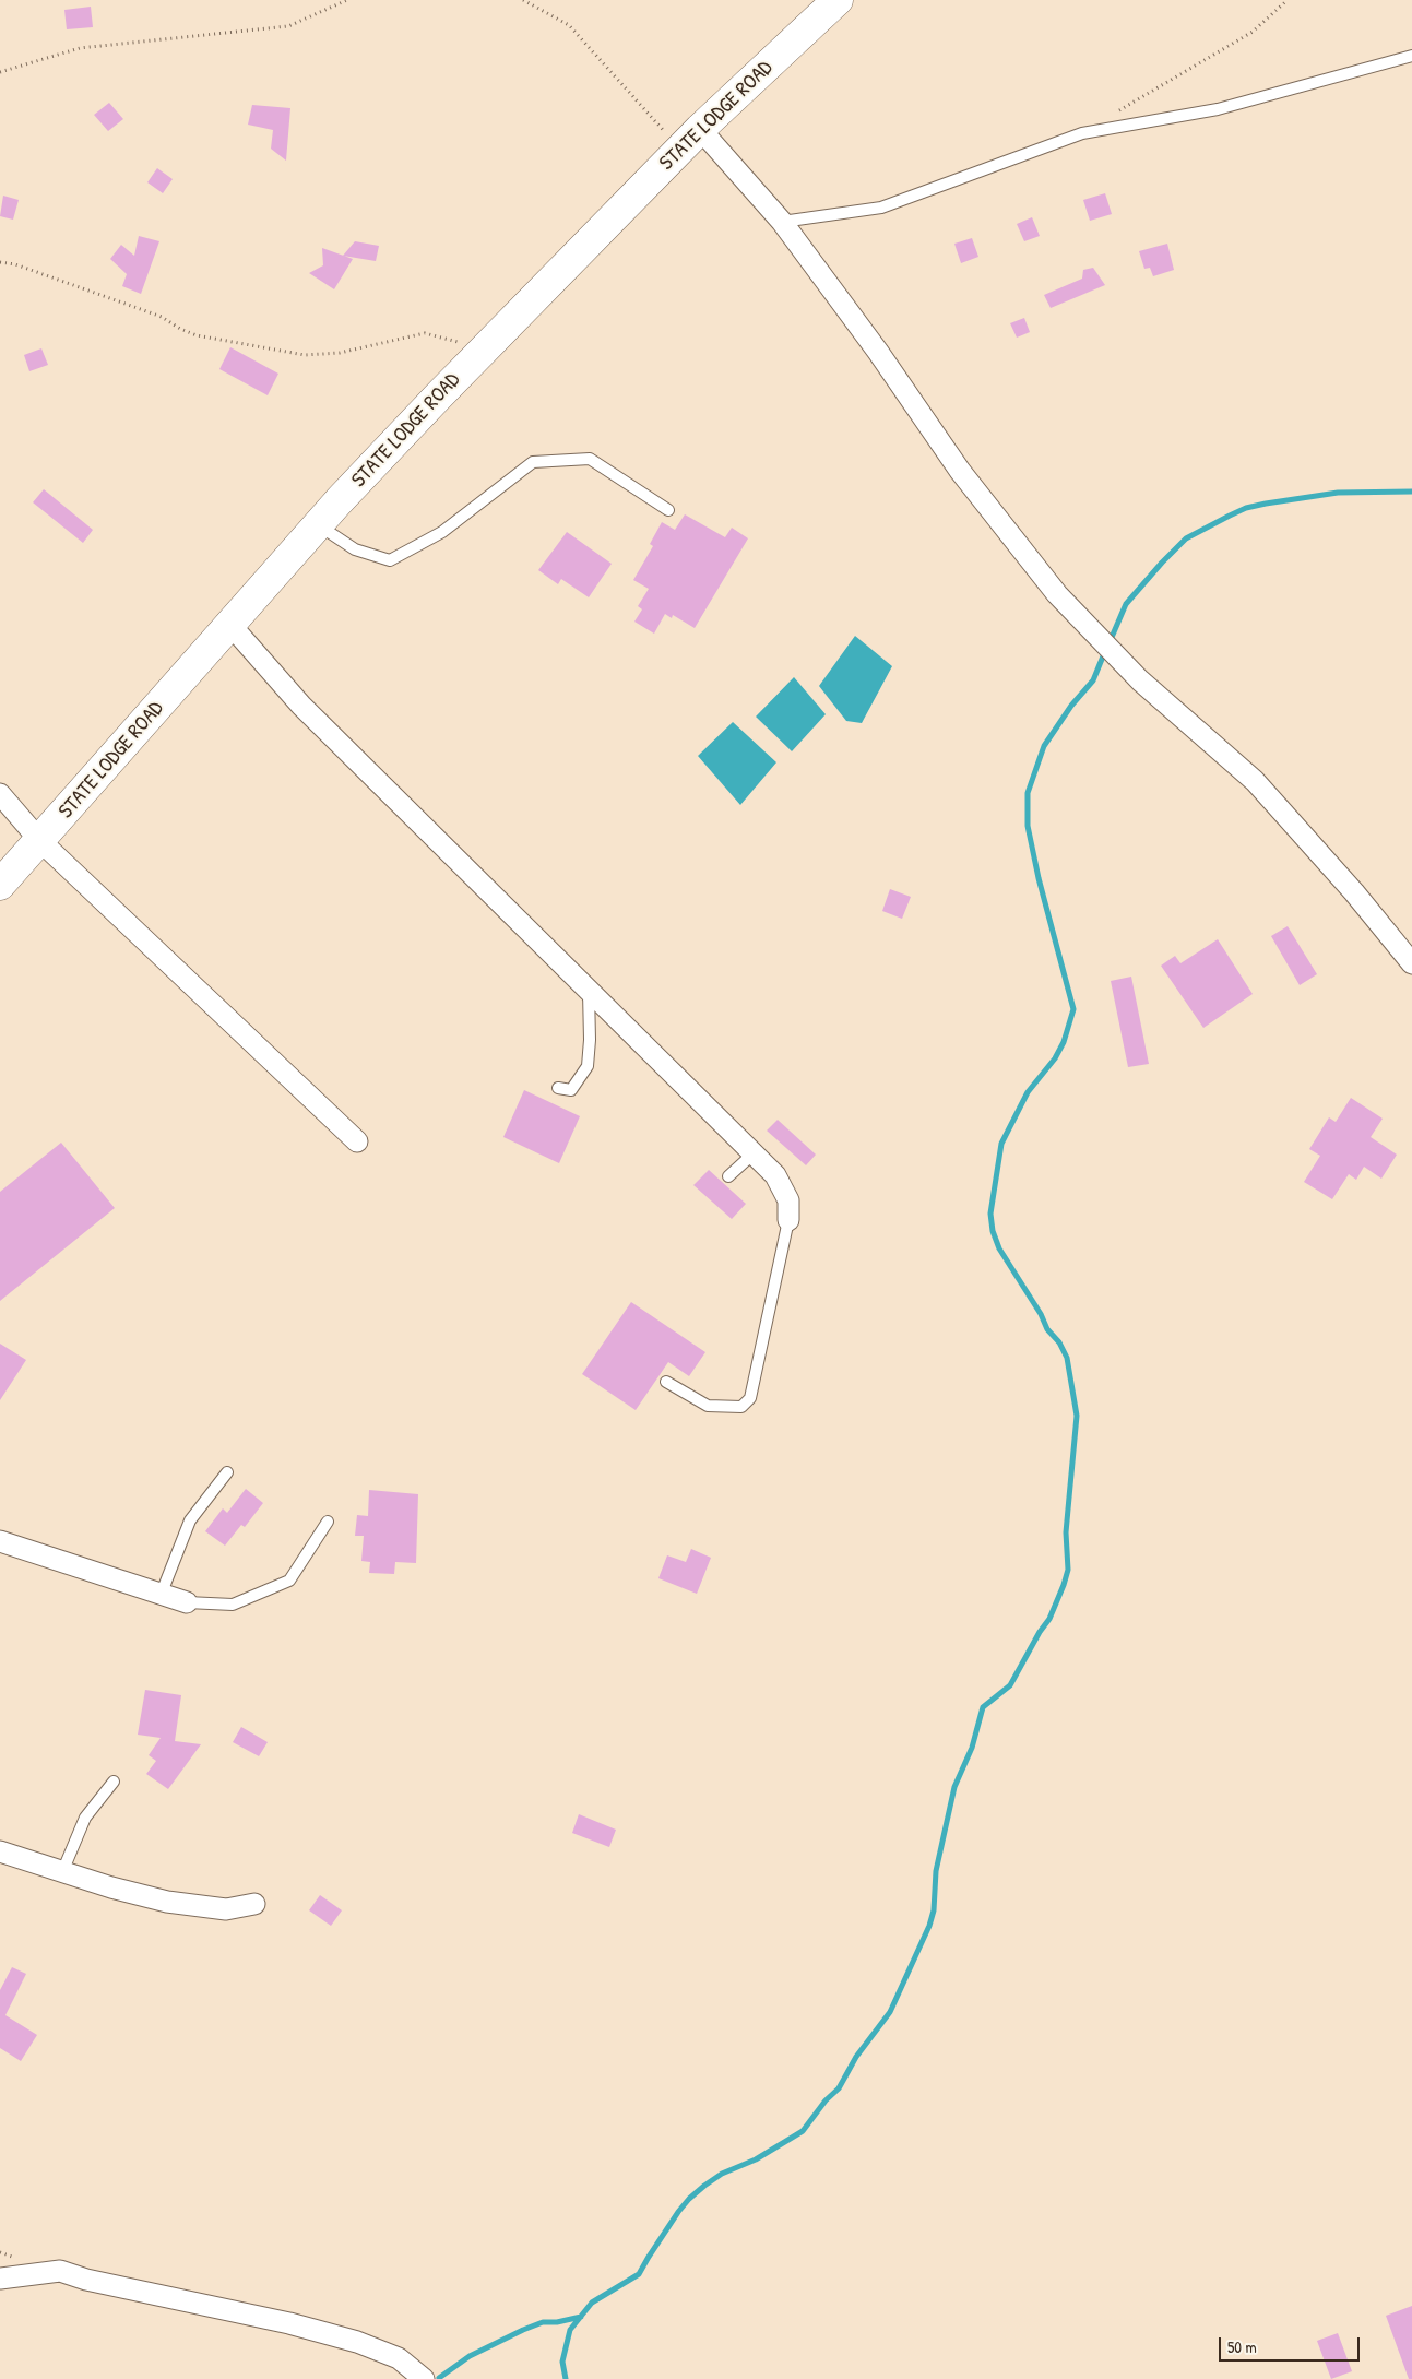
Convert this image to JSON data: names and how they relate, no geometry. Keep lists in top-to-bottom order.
{
  "streets": {
    "street": ["STATE LODGE ROAD"]
  },
  "scale_bar": "50 m"
}
